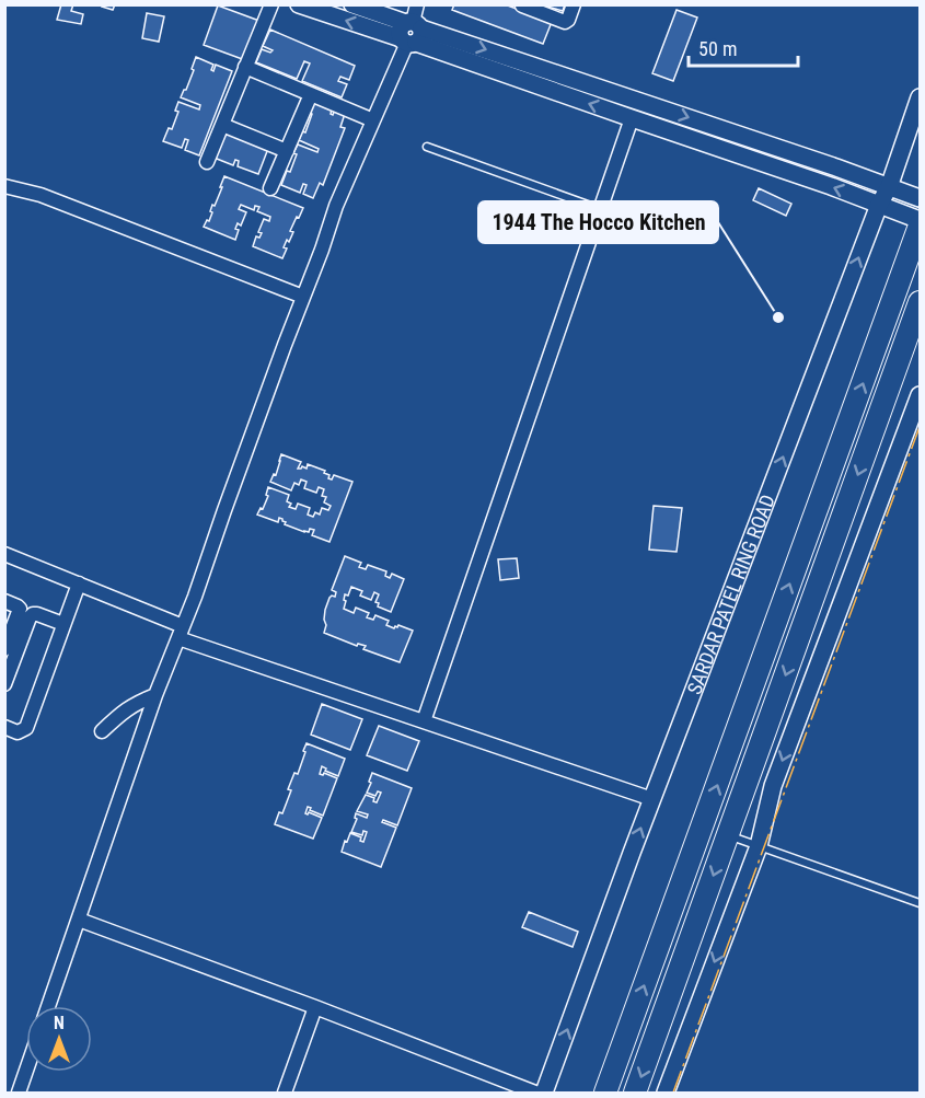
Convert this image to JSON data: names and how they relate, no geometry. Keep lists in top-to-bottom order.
{
  "streets": {
    "street": ["SARDAR PATEL RING ROAD"]
  },
  "places": ["1944 The Hocco Kitchen"],
  "scale_bar": "50 m",
  "north": "top"
}
